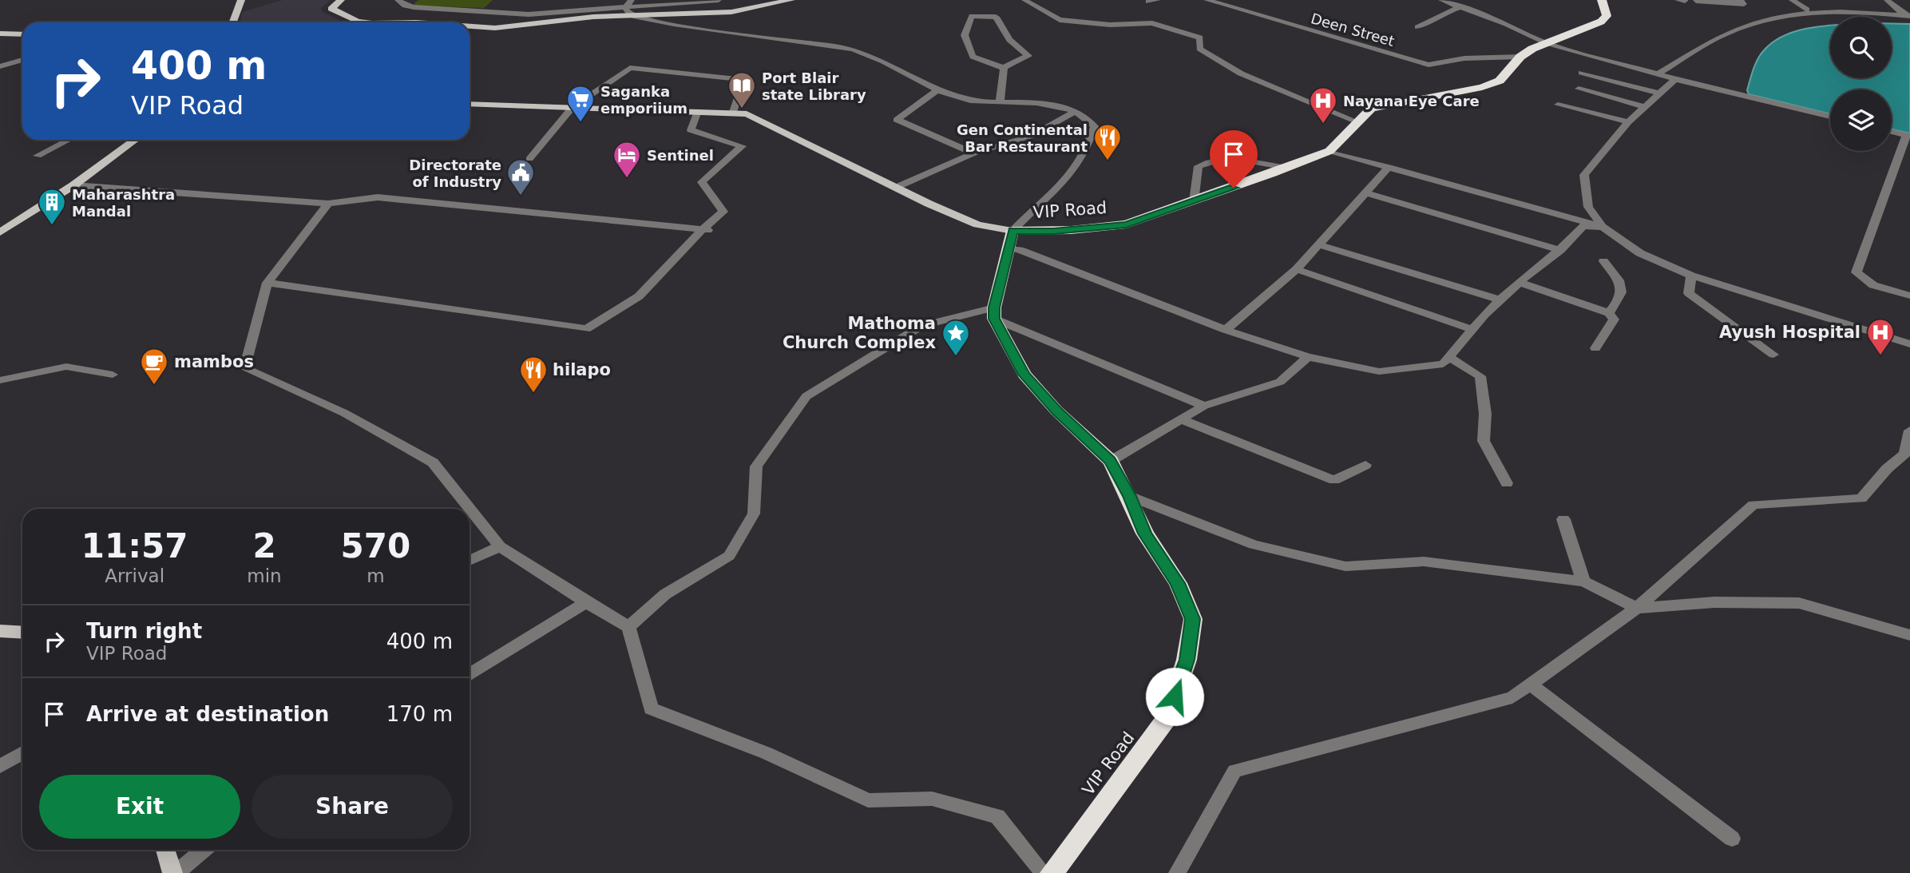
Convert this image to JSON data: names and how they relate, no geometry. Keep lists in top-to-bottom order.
{
  "streets": {
    "highway": ["VIP Road"],
    "street": ["Deen Street"]
  },
  "crossings": [
    ["Deen Street", "VIP Road"]
  ],
  "places": {
    "library": ["Port Blair state Library"],
    "supermarket": ["Saganka emporiium"],
    "hospital": ["Nayana Eye Care", "Ayush Hospital"],
    "restaurant": ["Gen Continental Bar Restaurant", "hilapo"],
    "hotel": ["Sentinel"],
    "public building": ["Directorate of Industry"],
    "building": ["Maharashtra Mandal"],
    "place": ["Mathoma Church Complex"],
    "cafe": ["mambos"]
  },
  "page": {
    "turn": ["400 m", "VIP Road"],
    "eta": [
      "11:57",
      "Arrival",
      "2",
      "min",
      "570",
      "m"
    ],
    "list": [
      {
        "name": "Turn right",
        "note": "VIP Road",
        "value": "400 m"
      },
      {
        "name": "Arrive at destination",
        "value": "170 m"
      }
    ],
    "buttons": ["Exit", "Share"]
  }
}
